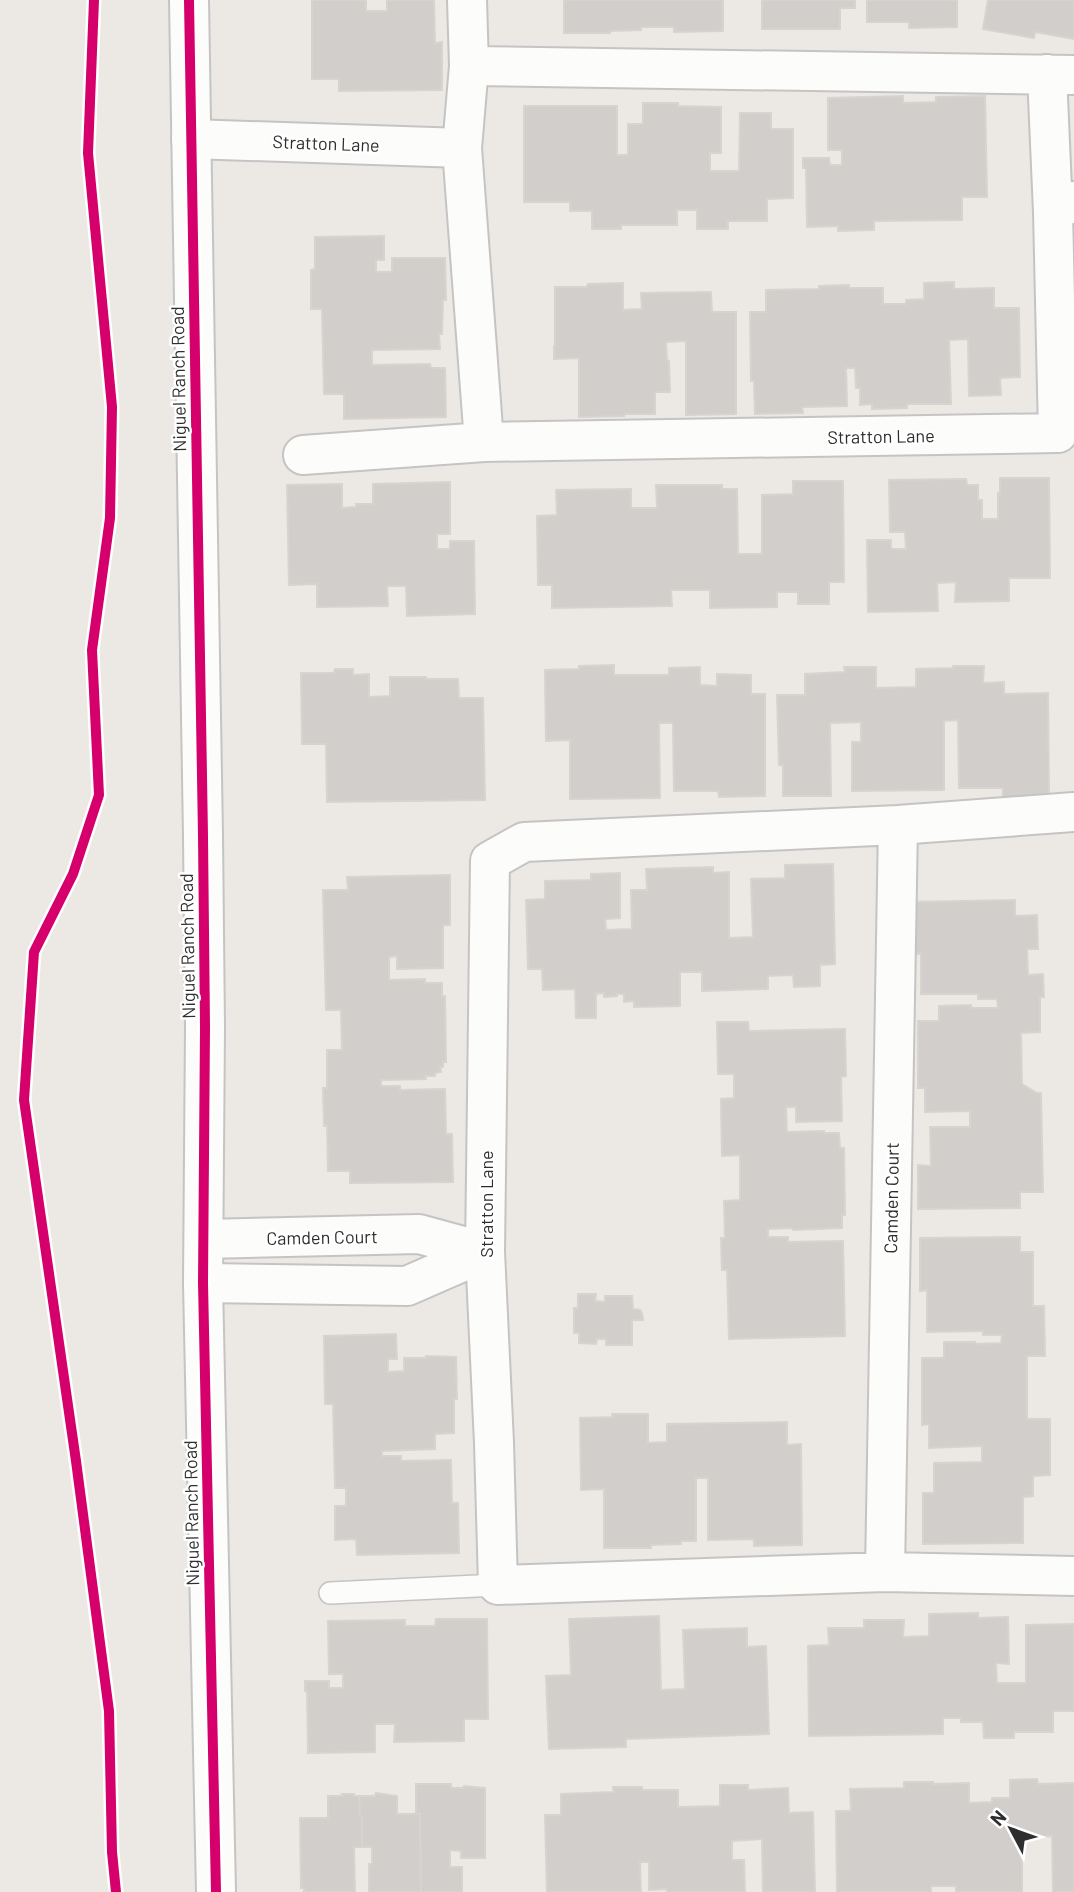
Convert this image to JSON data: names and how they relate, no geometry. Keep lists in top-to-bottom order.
{
  "streets": {
    "street": ["Stratton Lane", "Niguel Ranch Road", "Camden Court"]
  },
  "crossings": [
    ["Stratton Lane", "Niguel Ranch Road"],
    ["Stratton Lane", "Camden Court"],
    ["Niguel Ranch Road", "Camden Court"]
  ],
  "north": "top left"
}
